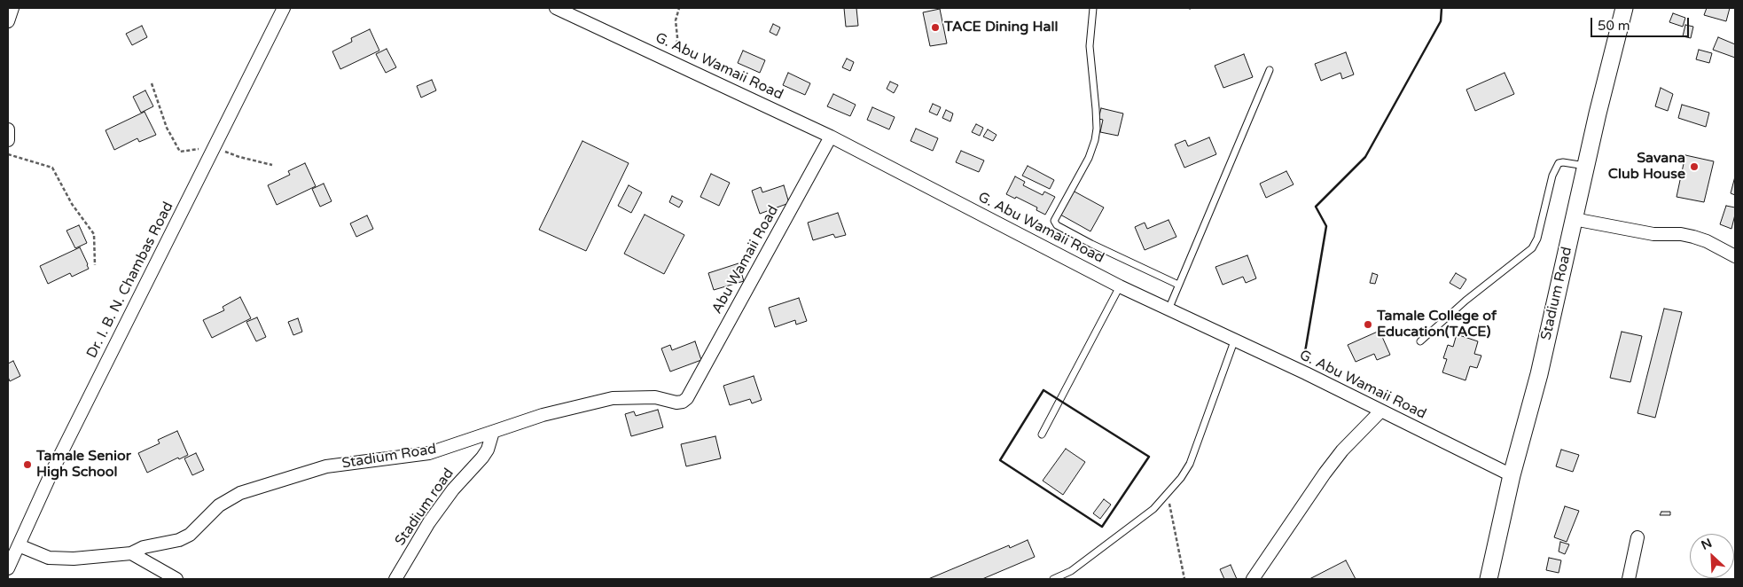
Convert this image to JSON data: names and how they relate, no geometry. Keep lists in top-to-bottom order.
{
  "streets": {
    "main road": ["Stadium Road"],
    "street": [
      "G. Abu Wamaii Road",
      "Abu Wamaii Road",
      "Dr. I. B. N. Chambas Road",
      "Stadium road"
    ]
  },
  "crossings": [
    ["G. Abu Wamaii Road", "Abu Wamaii Road"],
    ["G. Abu Wamaii Road", "Stadium Road"],
    ["Abu Wamaii Road", "Stadium Road"],
    ["Dr. I. B. N. Chambas Road", "Stadium Road"],
    ["Stadium Road", "Stadium road"]
  ],
  "places": [
    "TACE Dining Hall",
    "Savana Club House",
    "Tamale College of Education(TACE)",
    "Tamale Senior High School"
  ],
  "scale_bar": "50 m",
  "north": "top left"
}
